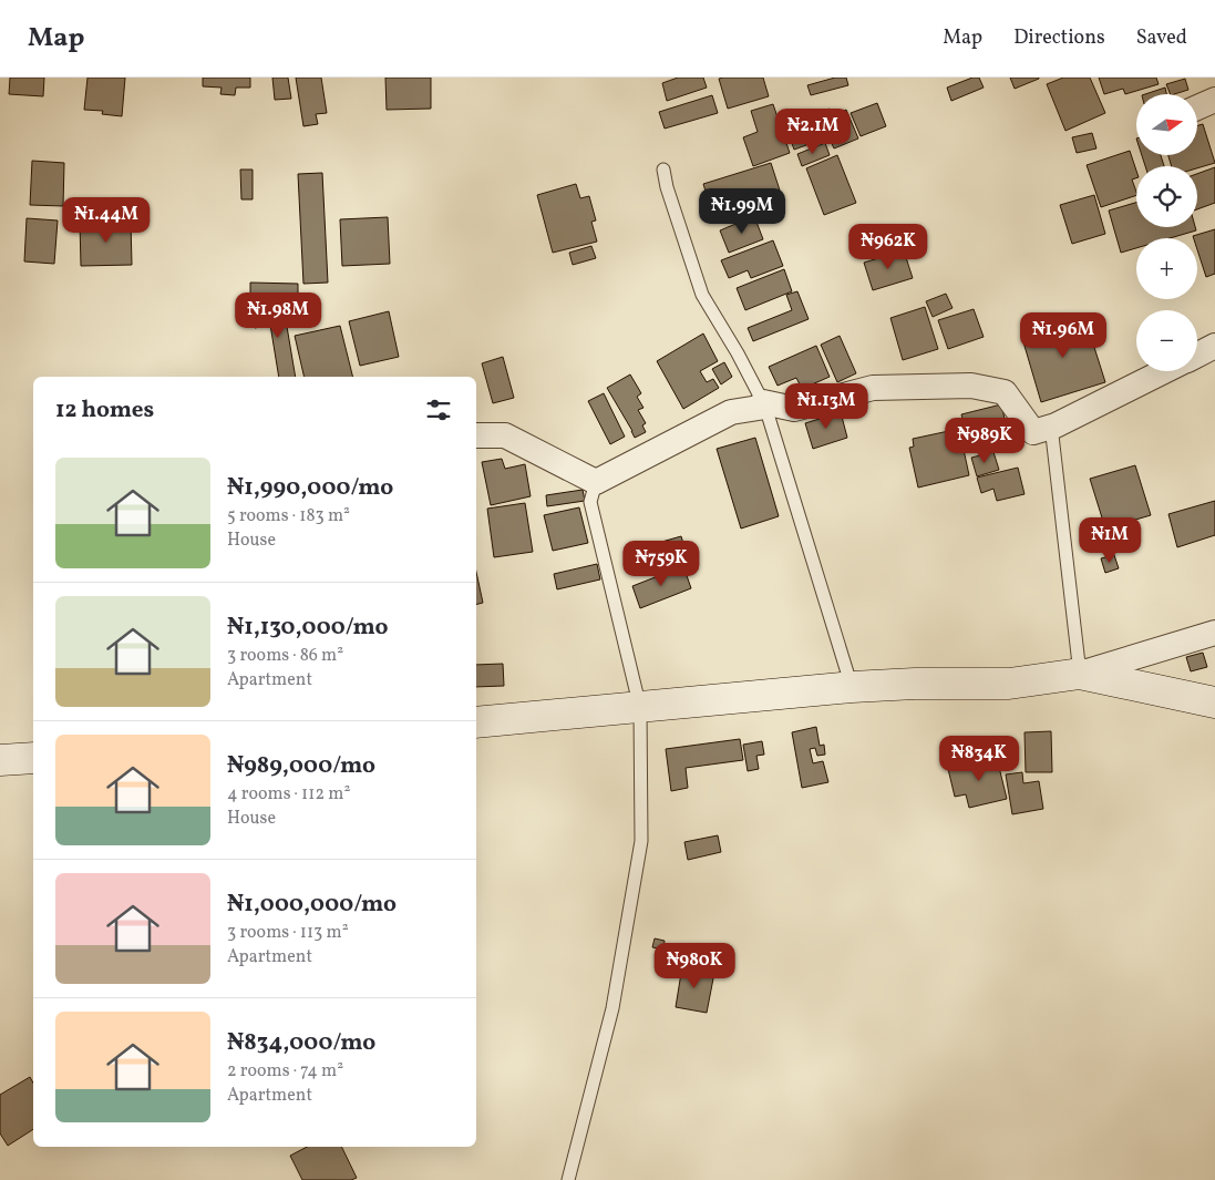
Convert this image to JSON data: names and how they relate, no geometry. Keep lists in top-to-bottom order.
{
  "north": "right",
  "page": {
    "header": "Map",
    "nav": ["Map", "Directions", "Saved"],
    "map_buttons": ["+", "−"],
    "price": [
      "₦2.1M",
      "₦1.99M",
      "₦1.44M",
      "₦962K",
      "₦1.98M",
      "₦1.96M",
      "₦1.13M",
      "₦989K",
      "₦1M",
      "₦759K",
      "₦834K",
      "₦980K"
    ],
    "heading": "12 homes",
    "list": [
      {
        "name": "₦1,990,000/mo",
        "note": "5 rooms · 183 m² · House"
      },
      {
        "name": "₦1,130,000/mo",
        "note": "3 rooms · 86 m² · Apartment"
      },
      {
        "name": "₦989,000/mo",
        "note": "4 rooms · 112 m² · House"
      },
      {
        "name": "₦1,000,000/mo",
        "note": "3 rooms · 113 m² · Apartment"
      },
      {
        "name": "₦834,000/mo",
        "note": "2 rooms · 74 m² · Apartment"
      }
    ]
  }
}
